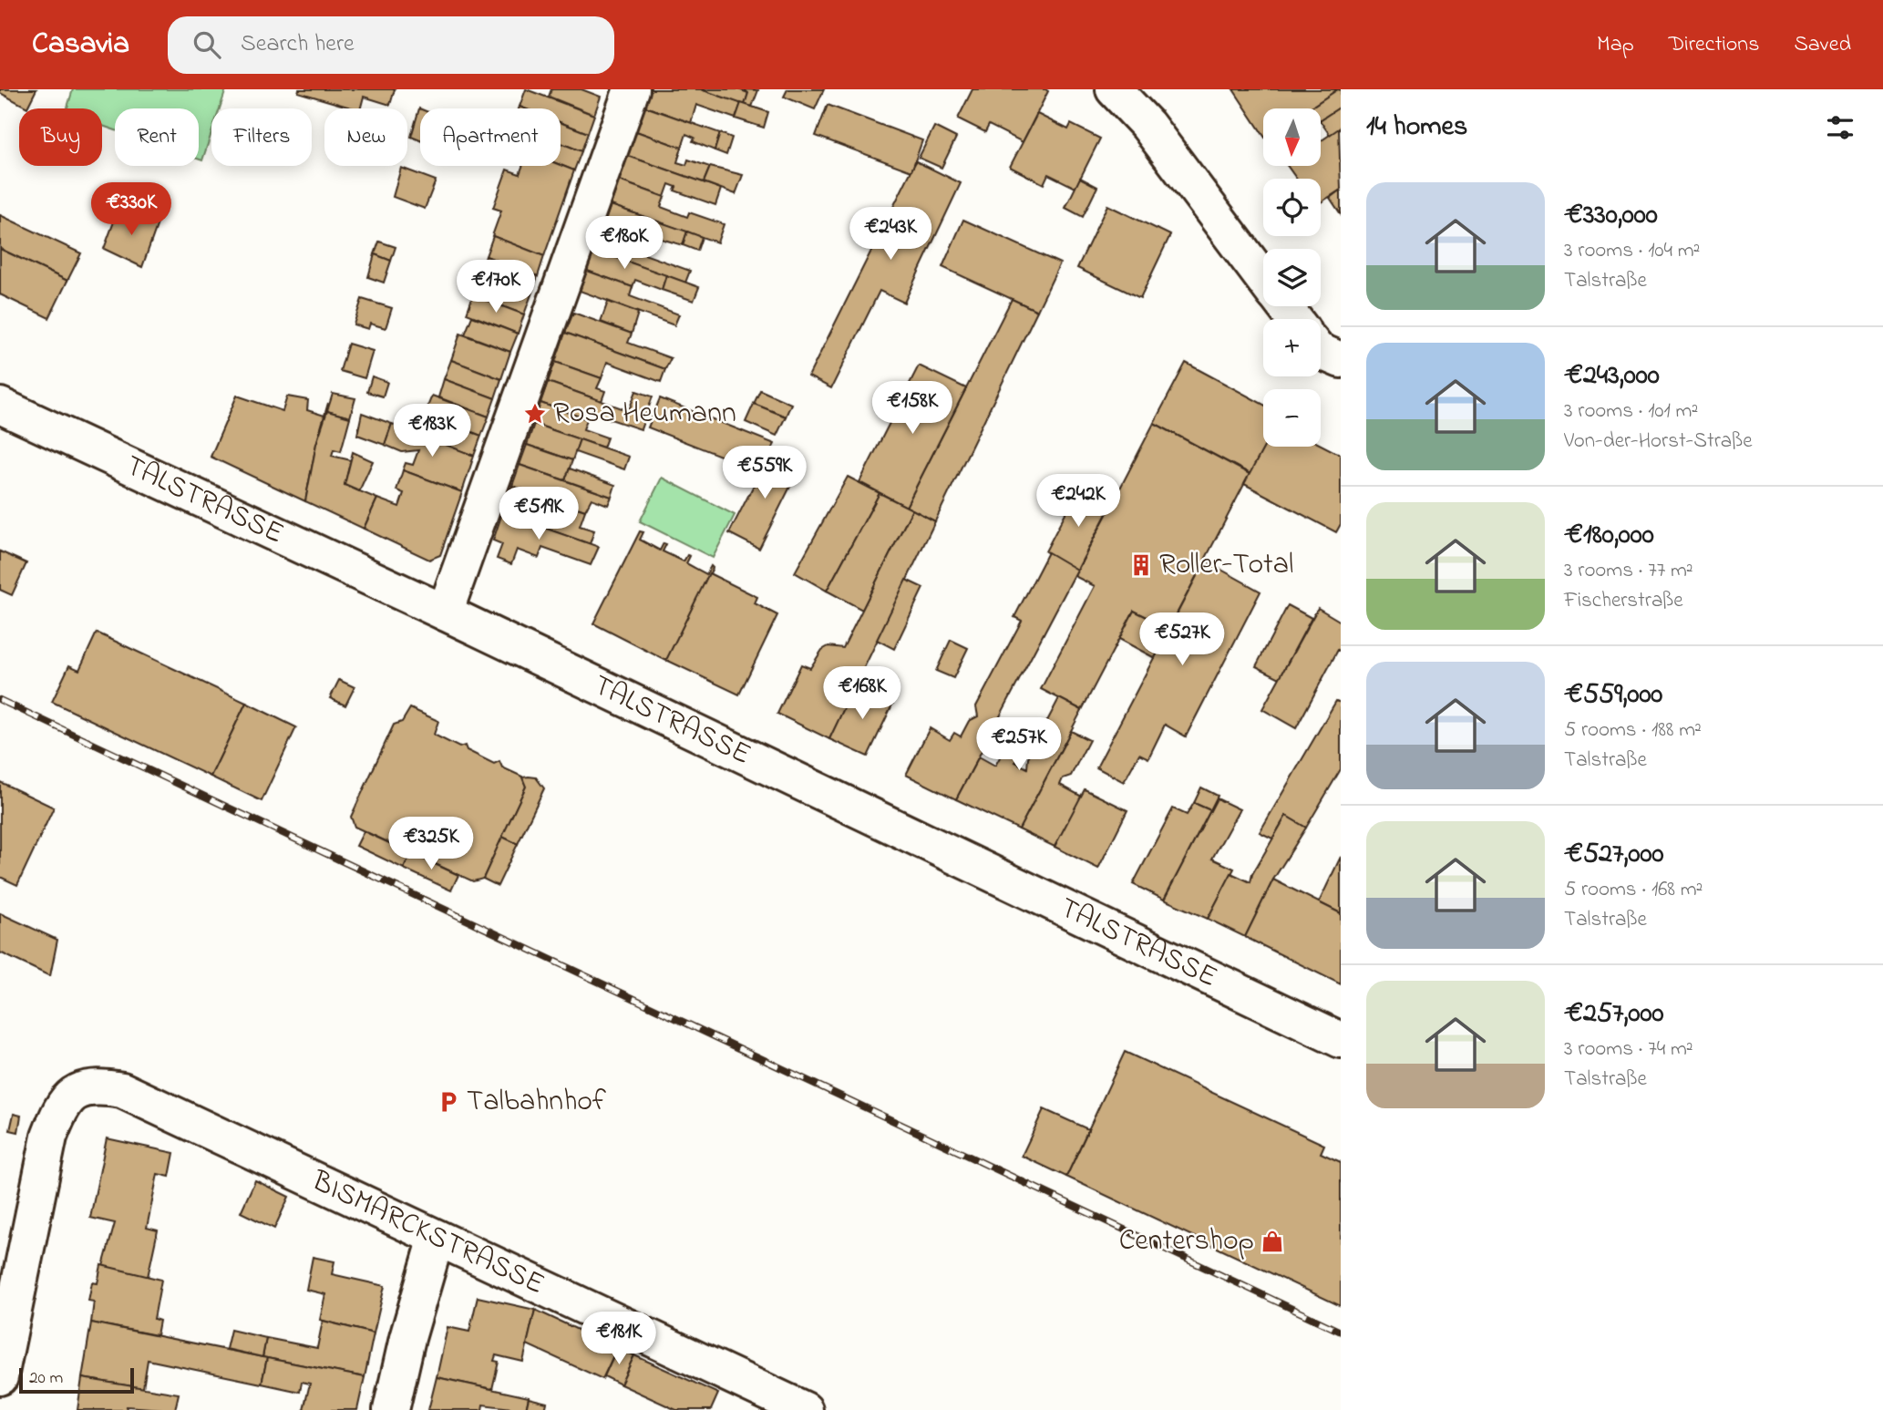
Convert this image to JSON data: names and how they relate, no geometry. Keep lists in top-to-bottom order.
{
  "streets": {
    "street": ["TALSTRASSE", "BISMARCKSTRASSE"]
  },
  "places": {
    "place": ["Rosa Heumann"],
    "building": ["Roller-Total"],
    "parking": ["Talbahnhof"],
    "shop": ["Centershop"]
  },
  "scale_bar": "20 m",
  "north": "bottom",
  "page": {
    "header": "Casavia",
    "search": "Search here",
    "nav": ["Map", "Directions", "Saved"],
    "heading": "14 homes",
    "map_buttons": ["+", "−"],
    "chip": [
      "Buy",
      "Rent",
      "Filters",
      "New",
      "Apartment"
    ],
    "list": [
      {
        "name": "€330,000",
        "note": "3 rooms · 104 m² · Talstraße"
      },
      {
        "name": "€243,000",
        "note": "3 rooms · 101 m² · Von-der-Horst-Straße"
      },
      {
        "name": "€180,000",
        "note": "3 rooms · 77 m² · Fischerstraße"
      },
      {
        "name": "€559,000",
        "note": "5 rooms · 188 m² · Talstraße"
      },
      {
        "name": "€527,000",
        "note": "5 rooms · 168 m² · Talstraße"
      },
      {
        "name": "€257,000",
        "note": "3 rooms · 74 m² · Talstraße"
      }
    ],
    "price": [
      "€330K",
      "€243K",
      "€180K",
      "€170K",
      "€158K",
      "€183K",
      "€559K",
      "€242K",
      "€519K",
      "€527K",
      "€168K",
      "€257K",
      "€325K",
      "€181K"
    ],
    "scale": "20 m"
  }
}
